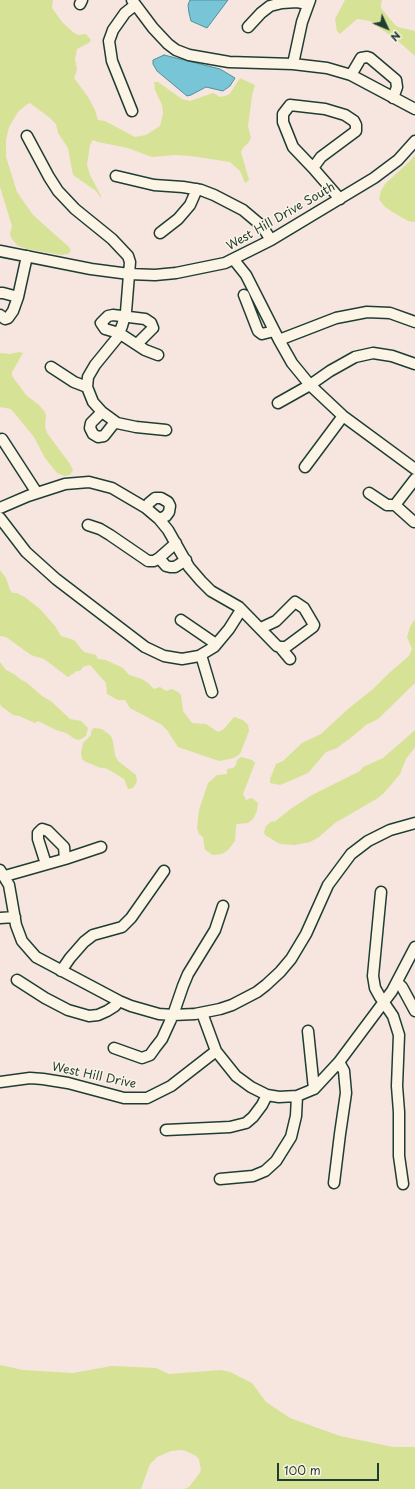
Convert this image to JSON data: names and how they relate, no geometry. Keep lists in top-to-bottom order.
{
  "streets": {
    "street": ["West Hill Drive South", "West Hill Drive"]
  },
  "scale_bar": "100 m",
  "north": "bottom right"
}
